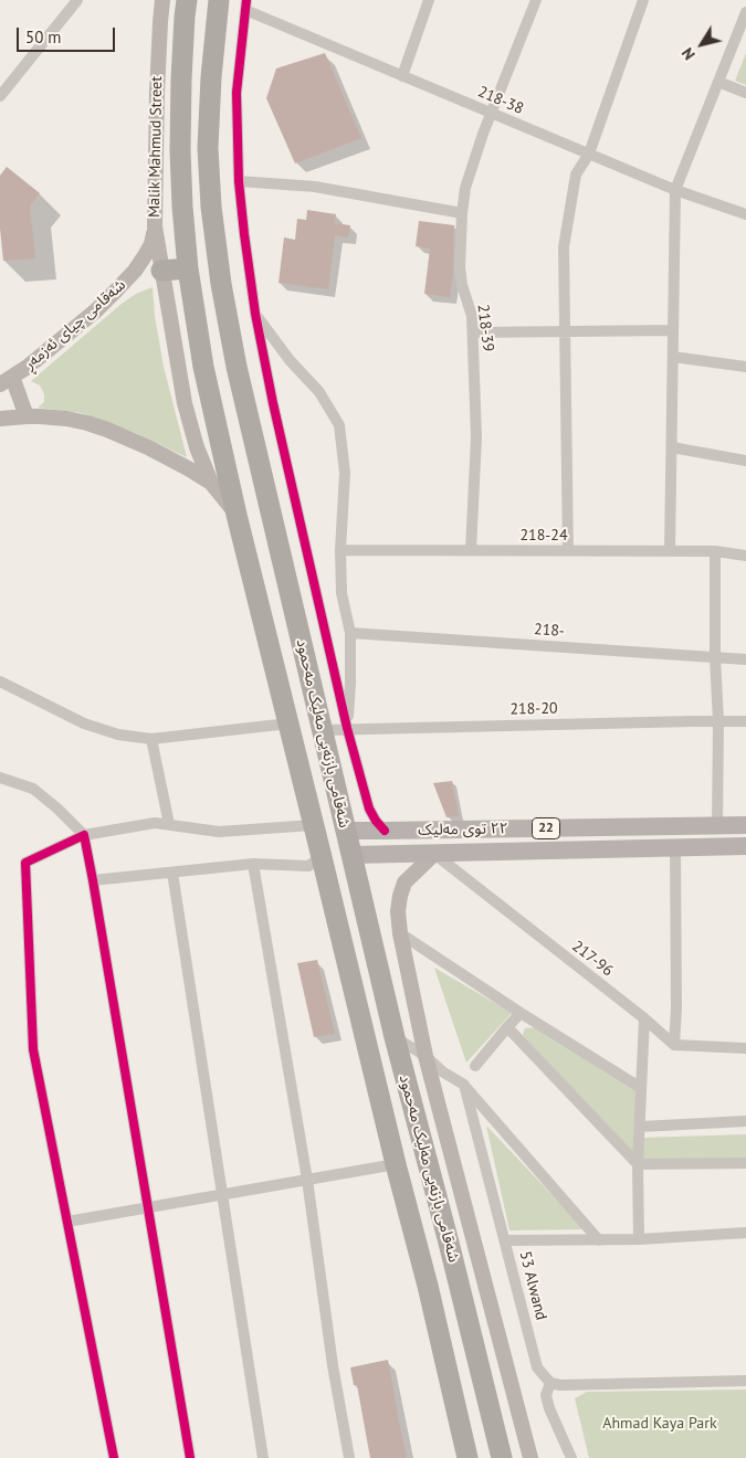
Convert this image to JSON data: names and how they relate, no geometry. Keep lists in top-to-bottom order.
{
  "streets": {
    "highway": ["شەقامی بازنەیی مەلیک مەحمود"],
    "main road": [
      "Malik Mahmud Street",
      "شەقامی چیای ئەزمەڕ",
      "22",
      "٢٢ توی مەلیک"
    ],
    "street": [
      "218-38",
      "218-39",
      "218-24",
      "218-",
      "218-20",
      "217-96",
      "53 Alwand"
    ]
  },
  "crossings": [
    ["218-38", "218-39"],
    ["Malik Mahmud Street", "شەقامی چیای ئەزمەڕ"],
    ["218-39", "218-24"],
    ["218-20", "شەقامی بازنەیی مەلیک مەحمود"],
    ["شەقامی بازنەیی مەلیک مەحمود", "٢٢ توی مەلیک"],
    ["٢٢ توی مەلیک", "217-96"]
  ],
  "parks": ["Ahmad Kaya Park"],
  "scale_bar": "50 m",
  "north": "bottom left"
}
